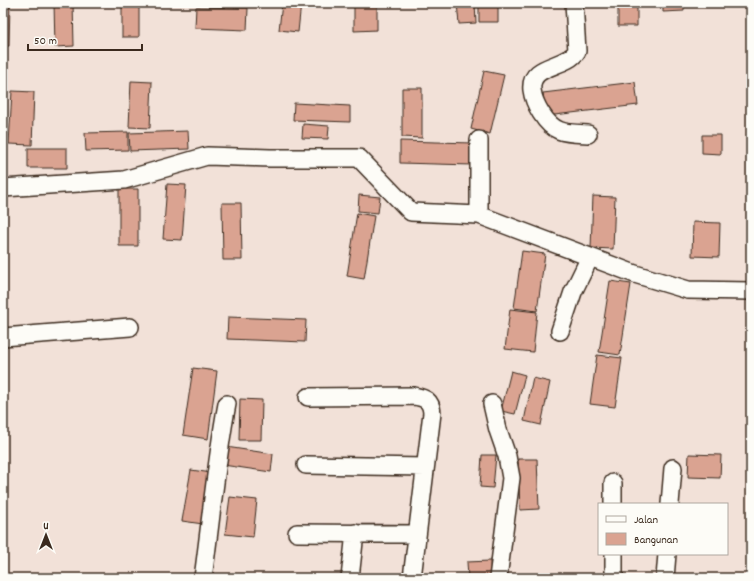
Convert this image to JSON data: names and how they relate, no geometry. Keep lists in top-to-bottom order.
{
  "legend": ["Jalan", "Bangunan"],
  "scale_bar": "50 m",
  "north": "top"
}
